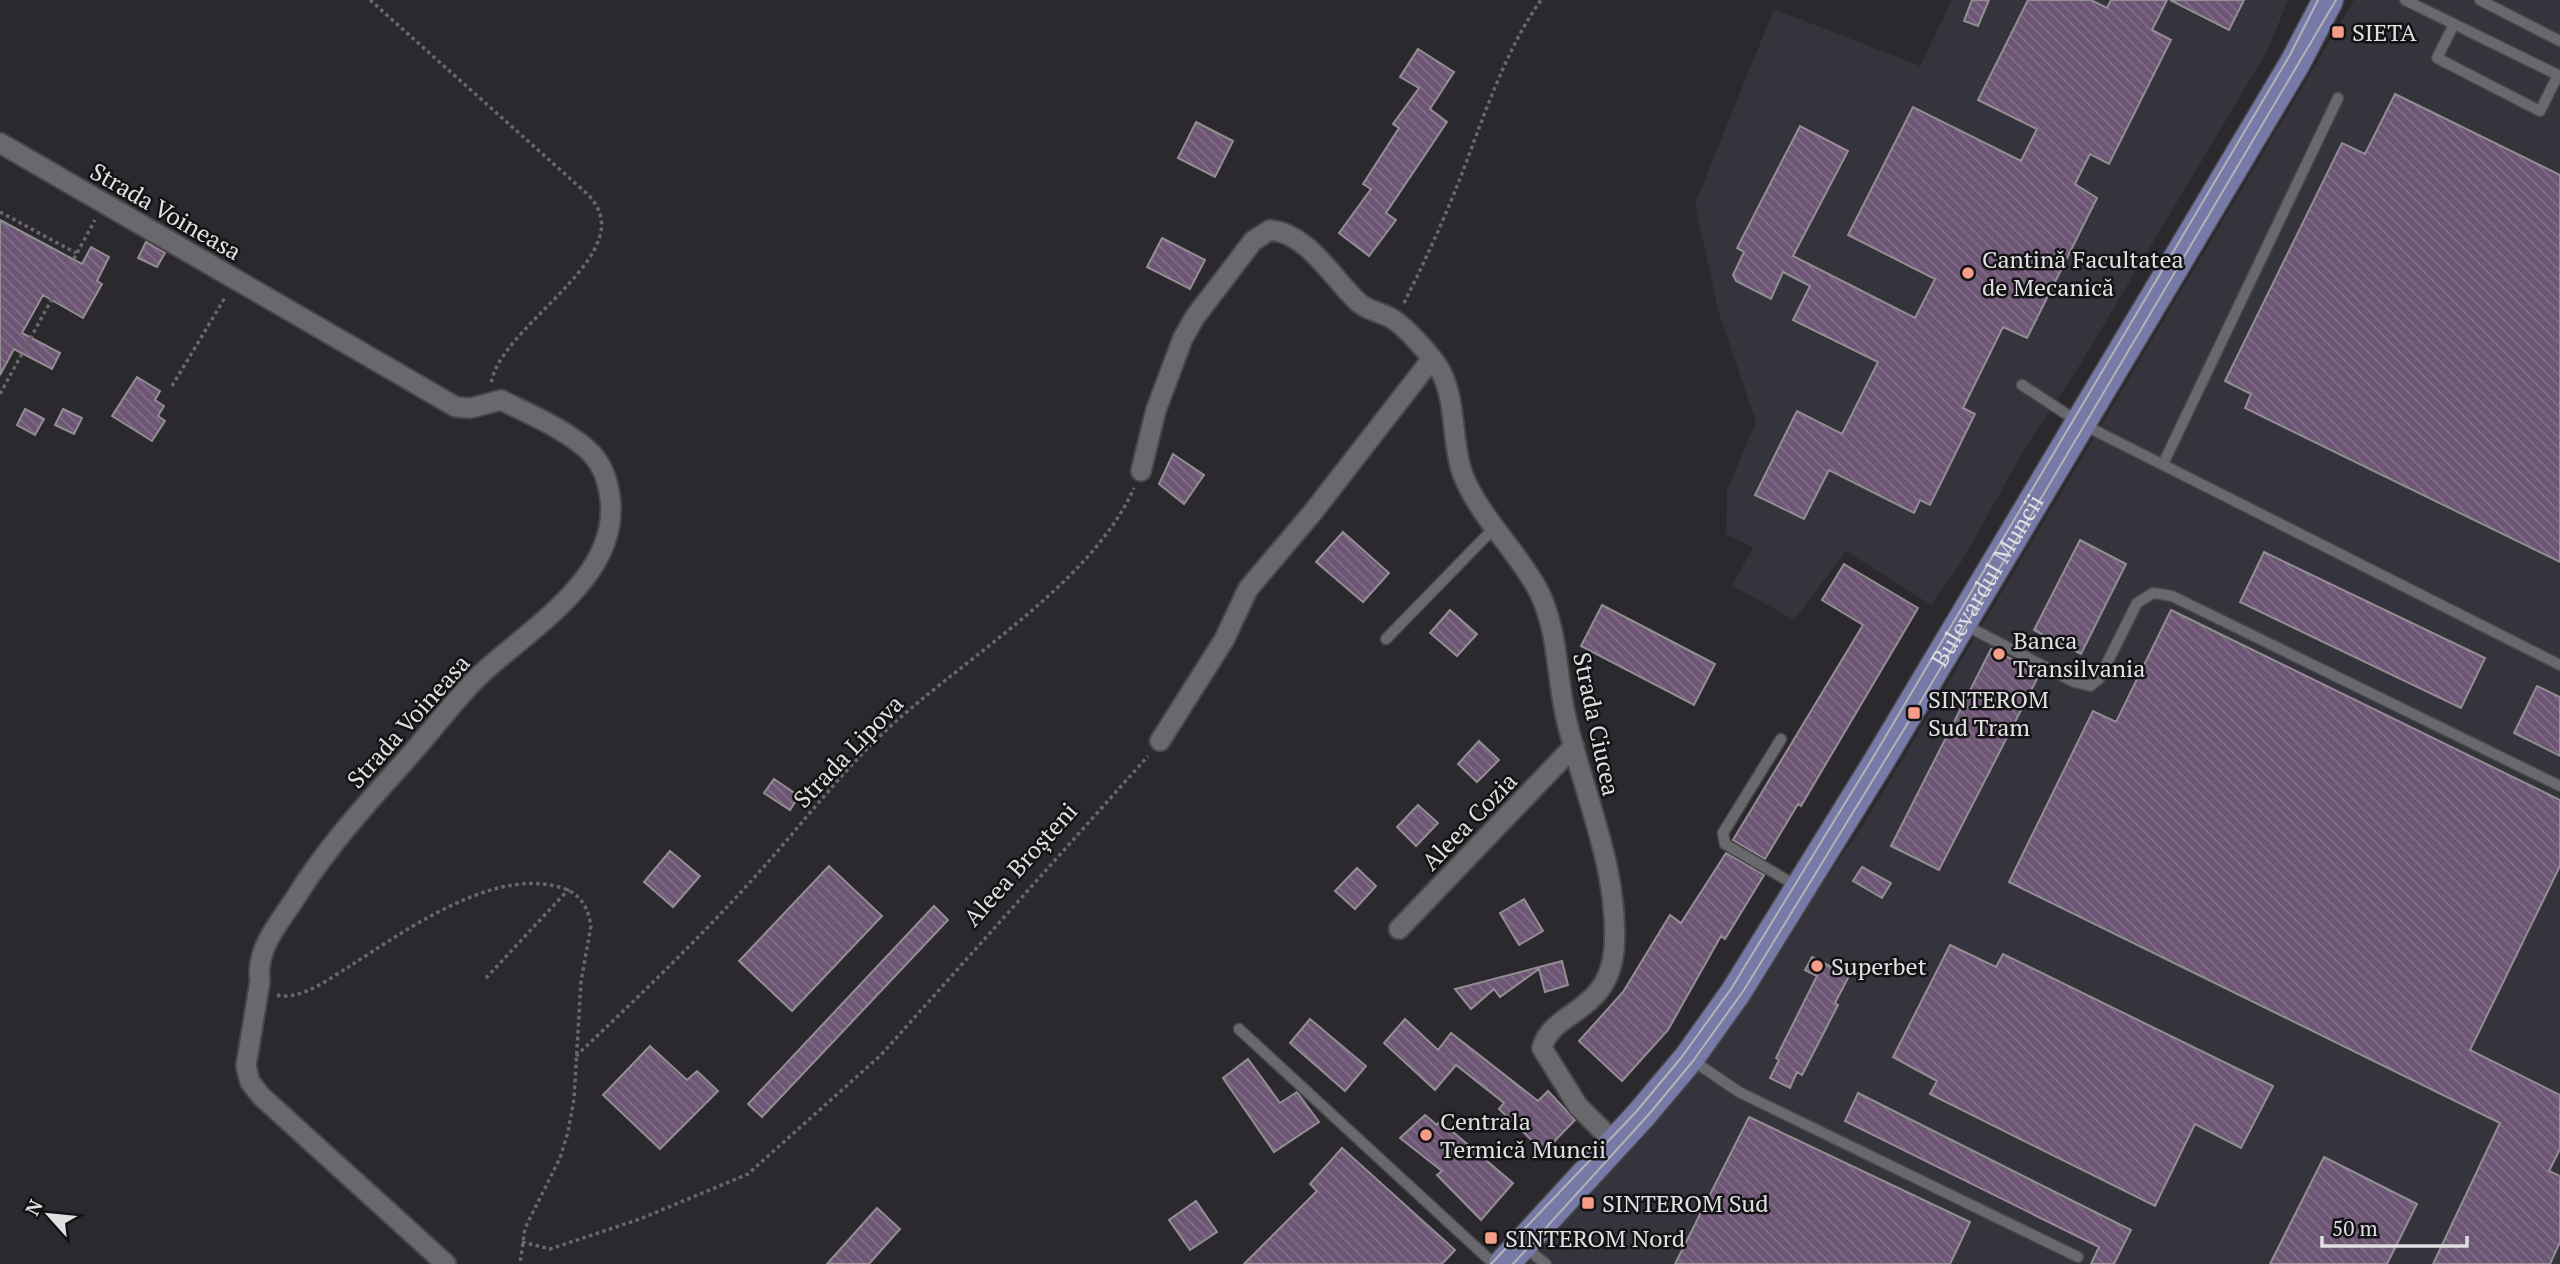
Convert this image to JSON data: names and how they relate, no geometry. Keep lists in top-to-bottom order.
{
  "streets": {
    "main road": ["Bulevardul Muncii"],
    "street": ["Strada Voineasa", "Strada Ciucea", "Aleea Cozia"],
    "path": ["Strada Lipova", "Aleea Broșteni"]
  },
  "crossings": [
    ["Bulevardul Muncii", "Strada Ciucea"],
    ["Strada Ciucea", "Strada Lipova"],
    ["Strada Ciucea", "Aleea Cozia"]
  ],
  "places": {
    "transit": [
      "SIETA",
      "SINTEROM Sud Tram",
      "SINTEROM Sud",
      "SINTEROM Nord"
    ],
    "other": [
      "Cantină Facultatea de Mecanică",
      "Banca Transilvania",
      "Superbet",
      "Centrala Termică Muncii"
    ]
  },
  "scale_bar": "50 m",
  "north": "top left"
}
